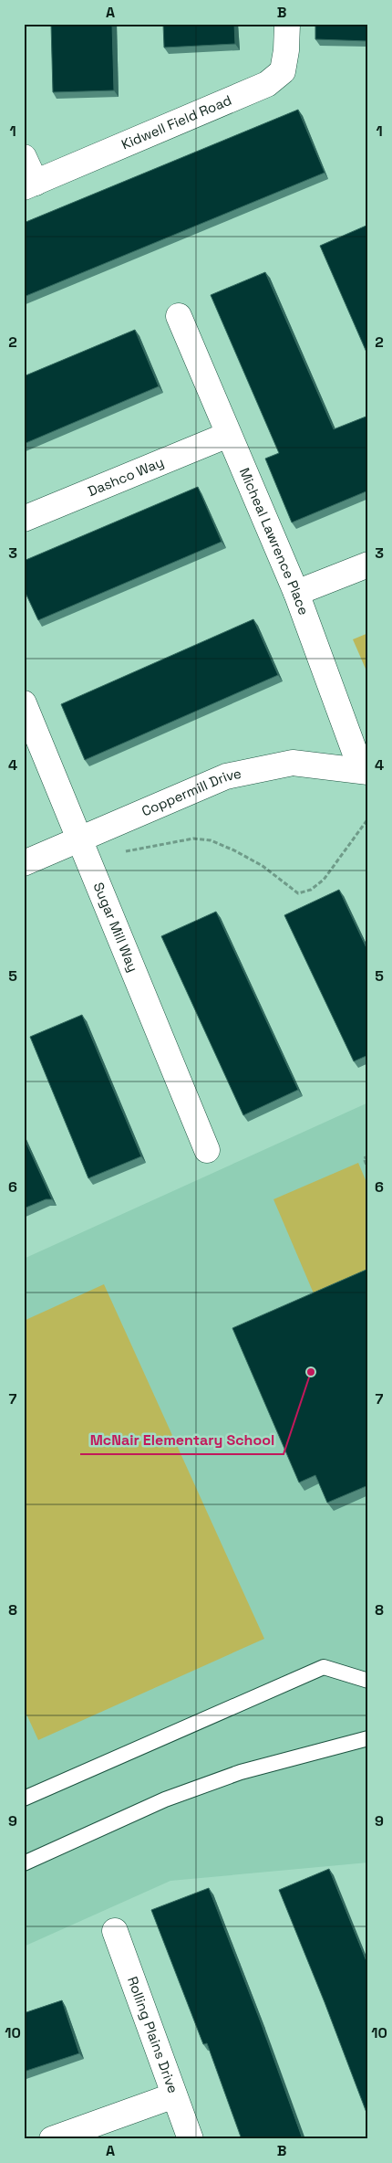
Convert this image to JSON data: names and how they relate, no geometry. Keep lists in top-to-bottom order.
{
  "streets": {
    "street": [
      "Kidwell Field Road",
      "Dashco Way",
      "Micheal Lawrence Place",
      "Coppermill Drive",
      "Sugar Mill Way",
      "Rolling Plains Drive"
    ]
  },
  "crossings": [
    ["Dashco Way", "Micheal Lawrence Place"],
    ["Micheal Lawrence Place", "Coppermill Drive"],
    ["Coppermill Drive", "Sugar Mill Way"]
  ],
  "places": ["McNair Elementary School"],
  "grid": {
    "columns": ["A", "B"],
    "rows": [
      "1",
      "2",
      "3",
      "4",
      "5",
      "6",
      "7",
      "8",
      "9",
      "10"
    ]
  }
}
